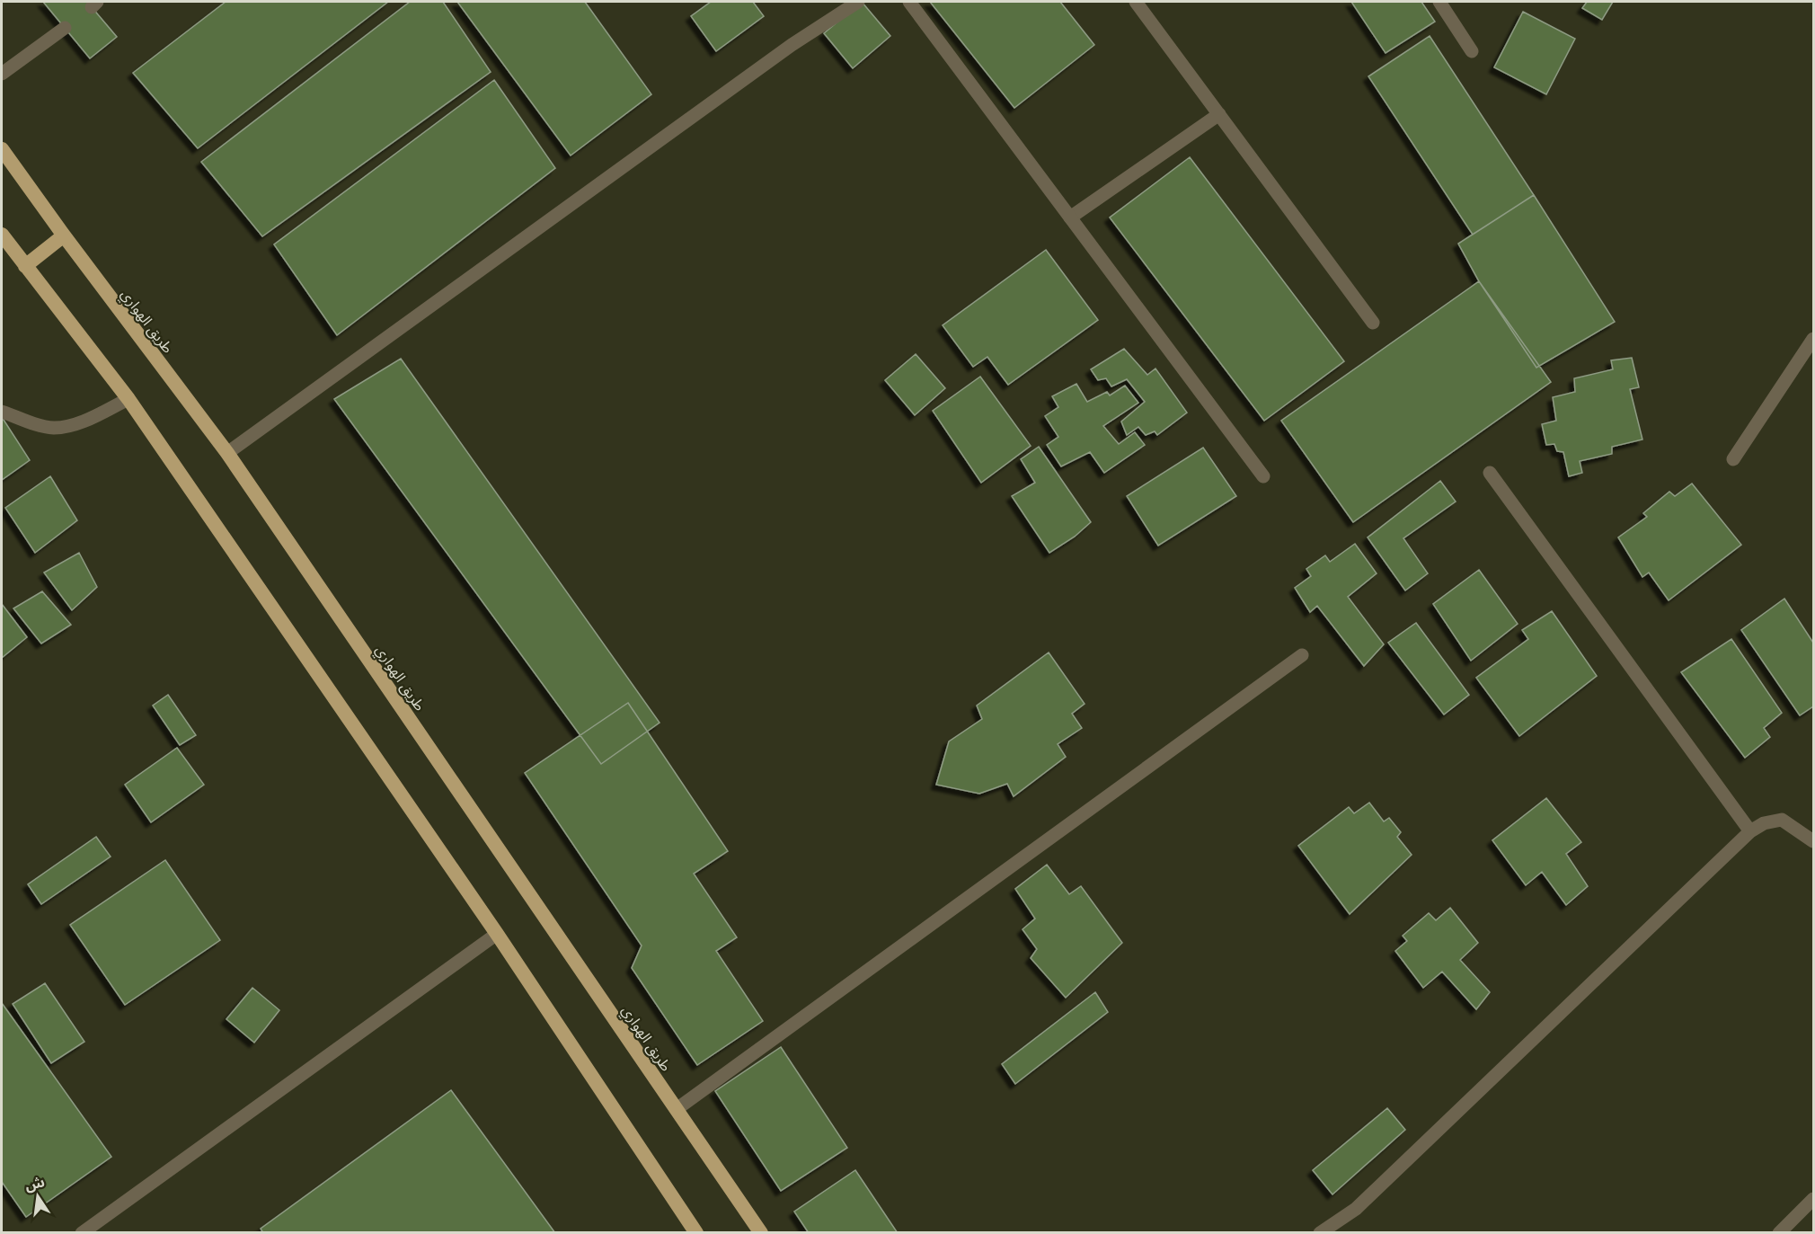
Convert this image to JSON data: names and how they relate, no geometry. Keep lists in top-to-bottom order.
{
  "streets": {
    "highway": ["طريق الهواري"]
  },
  "north": "top"
}
